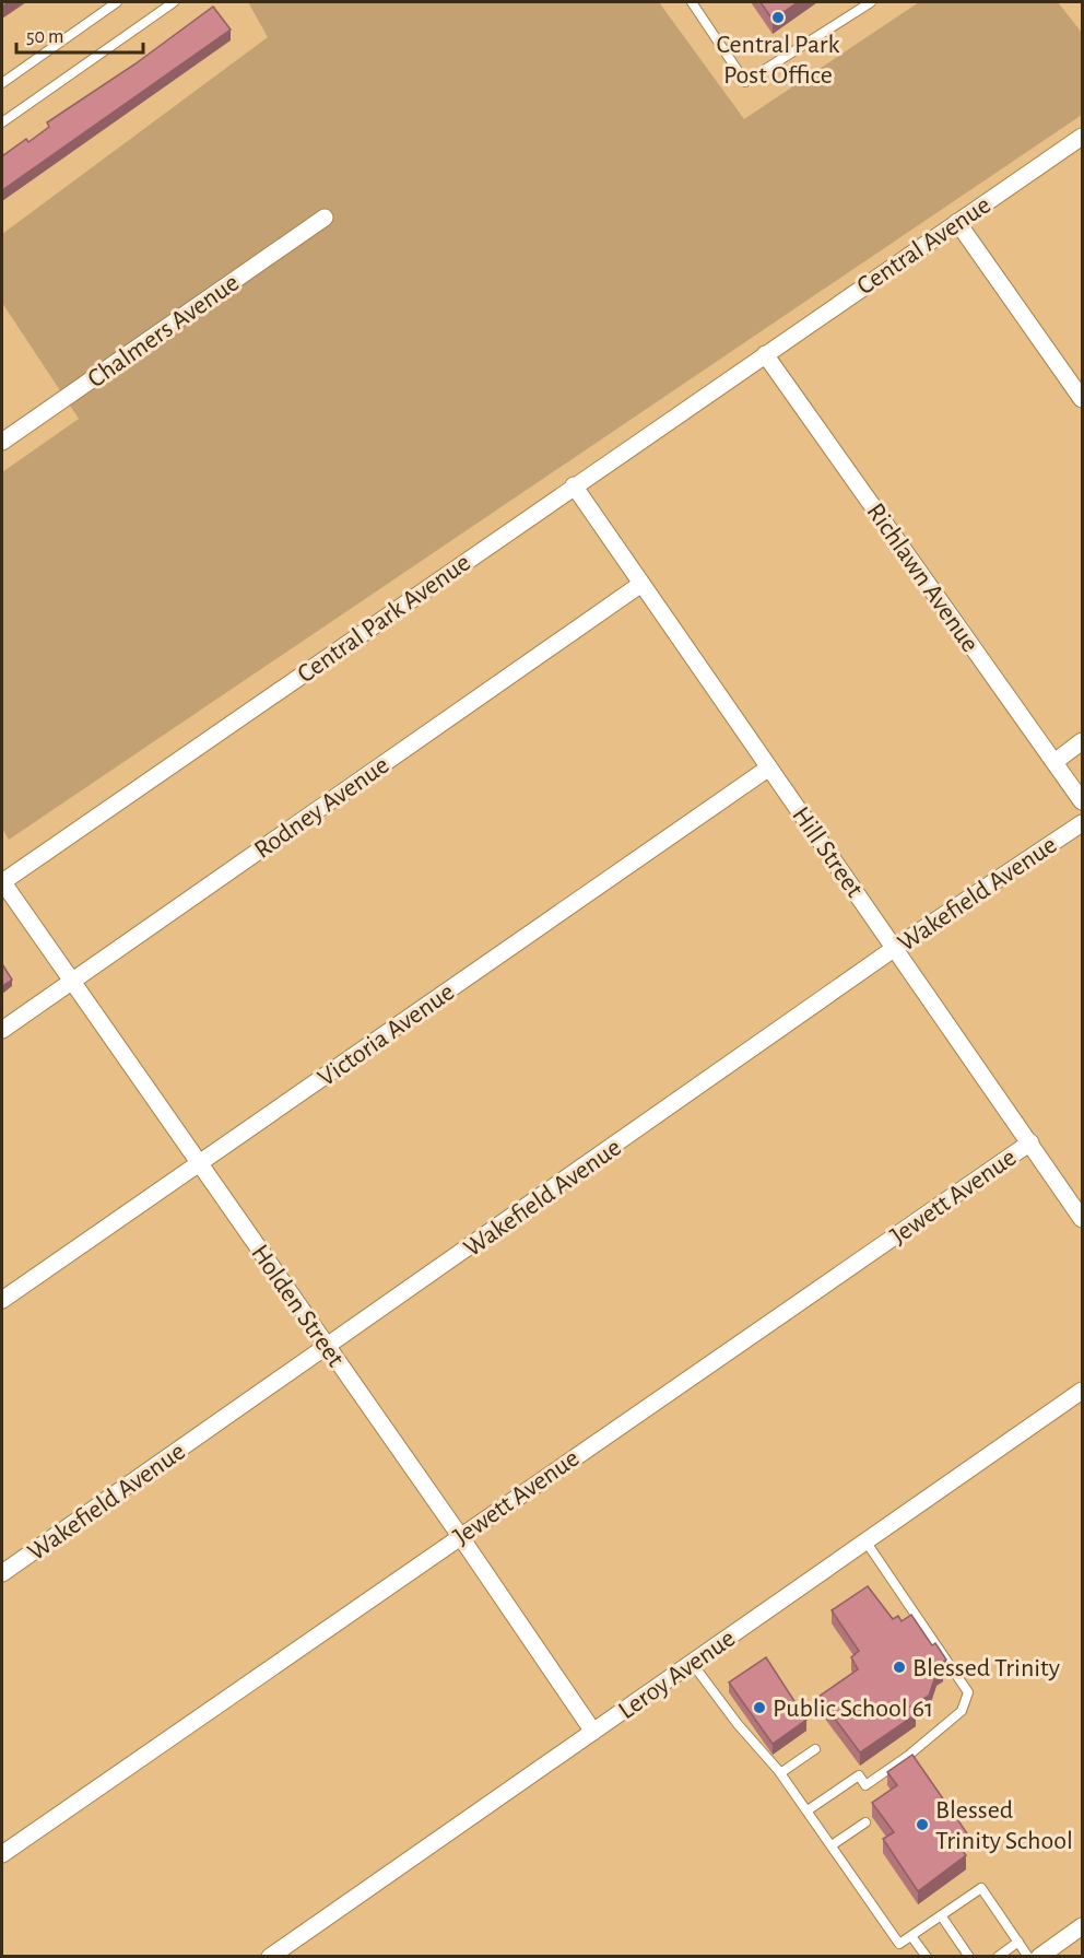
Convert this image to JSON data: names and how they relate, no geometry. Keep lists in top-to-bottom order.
{
  "streets": {
    "street": [
      "Central Avenue",
      "Chalmers Avenue",
      "Richlawn Avenue",
      "Central Park Avenue",
      "Rodney Avenue",
      "Hill Street",
      "Wakefield Avenue",
      "Victoria Avenue",
      "Jewett Avenue",
      "Holden Street",
      "Leroy Avenue"
    ]
  },
  "crossings": [
    ["Central Avenue", "Richlawn Avenue"],
    ["Central Avenue", "Central Park Avenue"],
    ["Richlawn Avenue", "Central Park Avenue"],
    ["Central Park Avenue", "Hill Street"],
    ["Central Park Avenue", "Holden Street"],
    ["Rodney Avenue", "Hill Street"],
    ["Rodney Avenue", "Holden Street"],
    ["Hill Street", "Wakefield Avenue"],
    ["Hill Street", "Victoria Avenue"],
    ["Hill Street", "Jewett Avenue"],
    ["Wakefield Avenue", "Holden Street"],
    ["Victoria Avenue", "Holden Street"],
    ["Jewett Avenue", "Holden Street"],
    ["Holden Street", "Leroy Avenue"]
  ],
  "places": [
    "Central Park Post Office",
    "Blessed Trinity",
    "Public School 61",
    "Blessed Trinity School"
  ],
  "scale_bar": "50 m"
}
